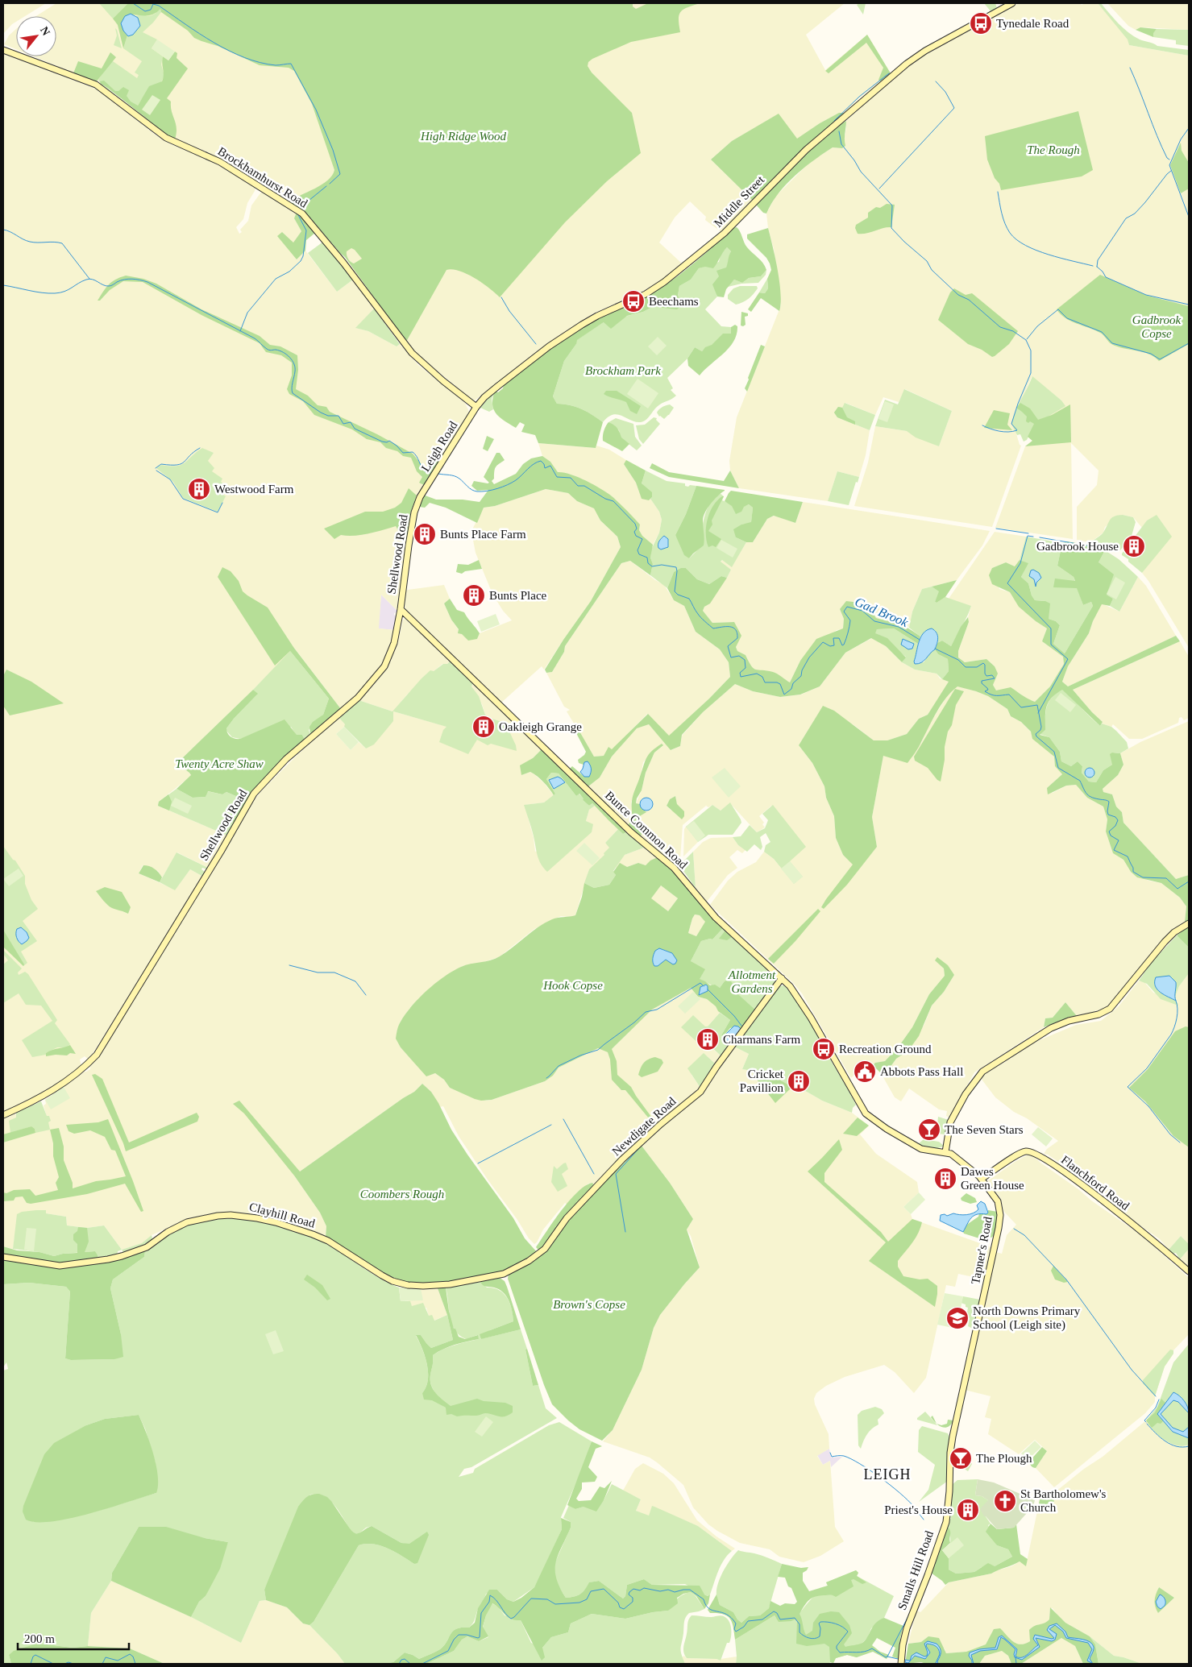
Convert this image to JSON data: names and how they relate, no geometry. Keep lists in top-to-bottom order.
{
  "streets": {
    "street": [
      "Brockhamhurst Road",
      "Middle Street",
      "Leigh Road",
      "Shellwood Road",
      "Bunce Common Road",
      "Newdigate Road",
      "Flanchford Road",
      "Clayhill Road",
      "Tapner's Road",
      "Smalls Hill Road"
    ]
  },
  "crossings": [
    ["Brockhamhurst Road", "Middle Street"],
    ["Brockhamhurst Road", "Leigh Road"],
    ["Middle Street", "Leigh Road"],
    ["Leigh Road", "Shellwood Road"],
    ["Shellwood Road", "Bunce Common Road"],
    ["Bunce Common Road", "Newdigate Road"],
    ["Bunce Common Road", "Tapner's Road"],
    ["Newdigate Road", "Clayhill Road"],
    ["Flanchford Road", "Tapner's Road"],
    ["Tapner's Road", "Smalls Hill Road"]
  ],
  "districts": ["LEIGH"],
  "water": ["Gad Brook"],
  "parks": [
    "High Ridge Wood",
    "The Rough",
    "Gadbrook Copse",
    "Brockham Park",
    "Twenty Acre Shaw",
    "Allotment Gardens",
    "Hook Copse",
    "Coombers Rough",
    "Brown's Copse"
  ],
  "places": {
    "bus stop": ["Tynedale Road", "Beechams", "Recreation Ground"],
    "building": [
      "Westwood Farm",
      "Bunts Place Farm",
      "Gadbrook House",
      "Bunts Place",
      "Oakleigh Grange",
      "Charmans Farm",
      "Cricket Pavillion",
      "Dawes Green House",
      "Priest's House"
    ],
    "public building": ["Abbots Pass Hall"],
    "bar": ["The Seven Stars", "The Plough"],
    "school or university": ["North Downs Primary School (Leigh site)"],
    "church": ["St Bartholomew's Church"]
  },
  "scale_bar": "200 m",
  "north": "top right"
}
